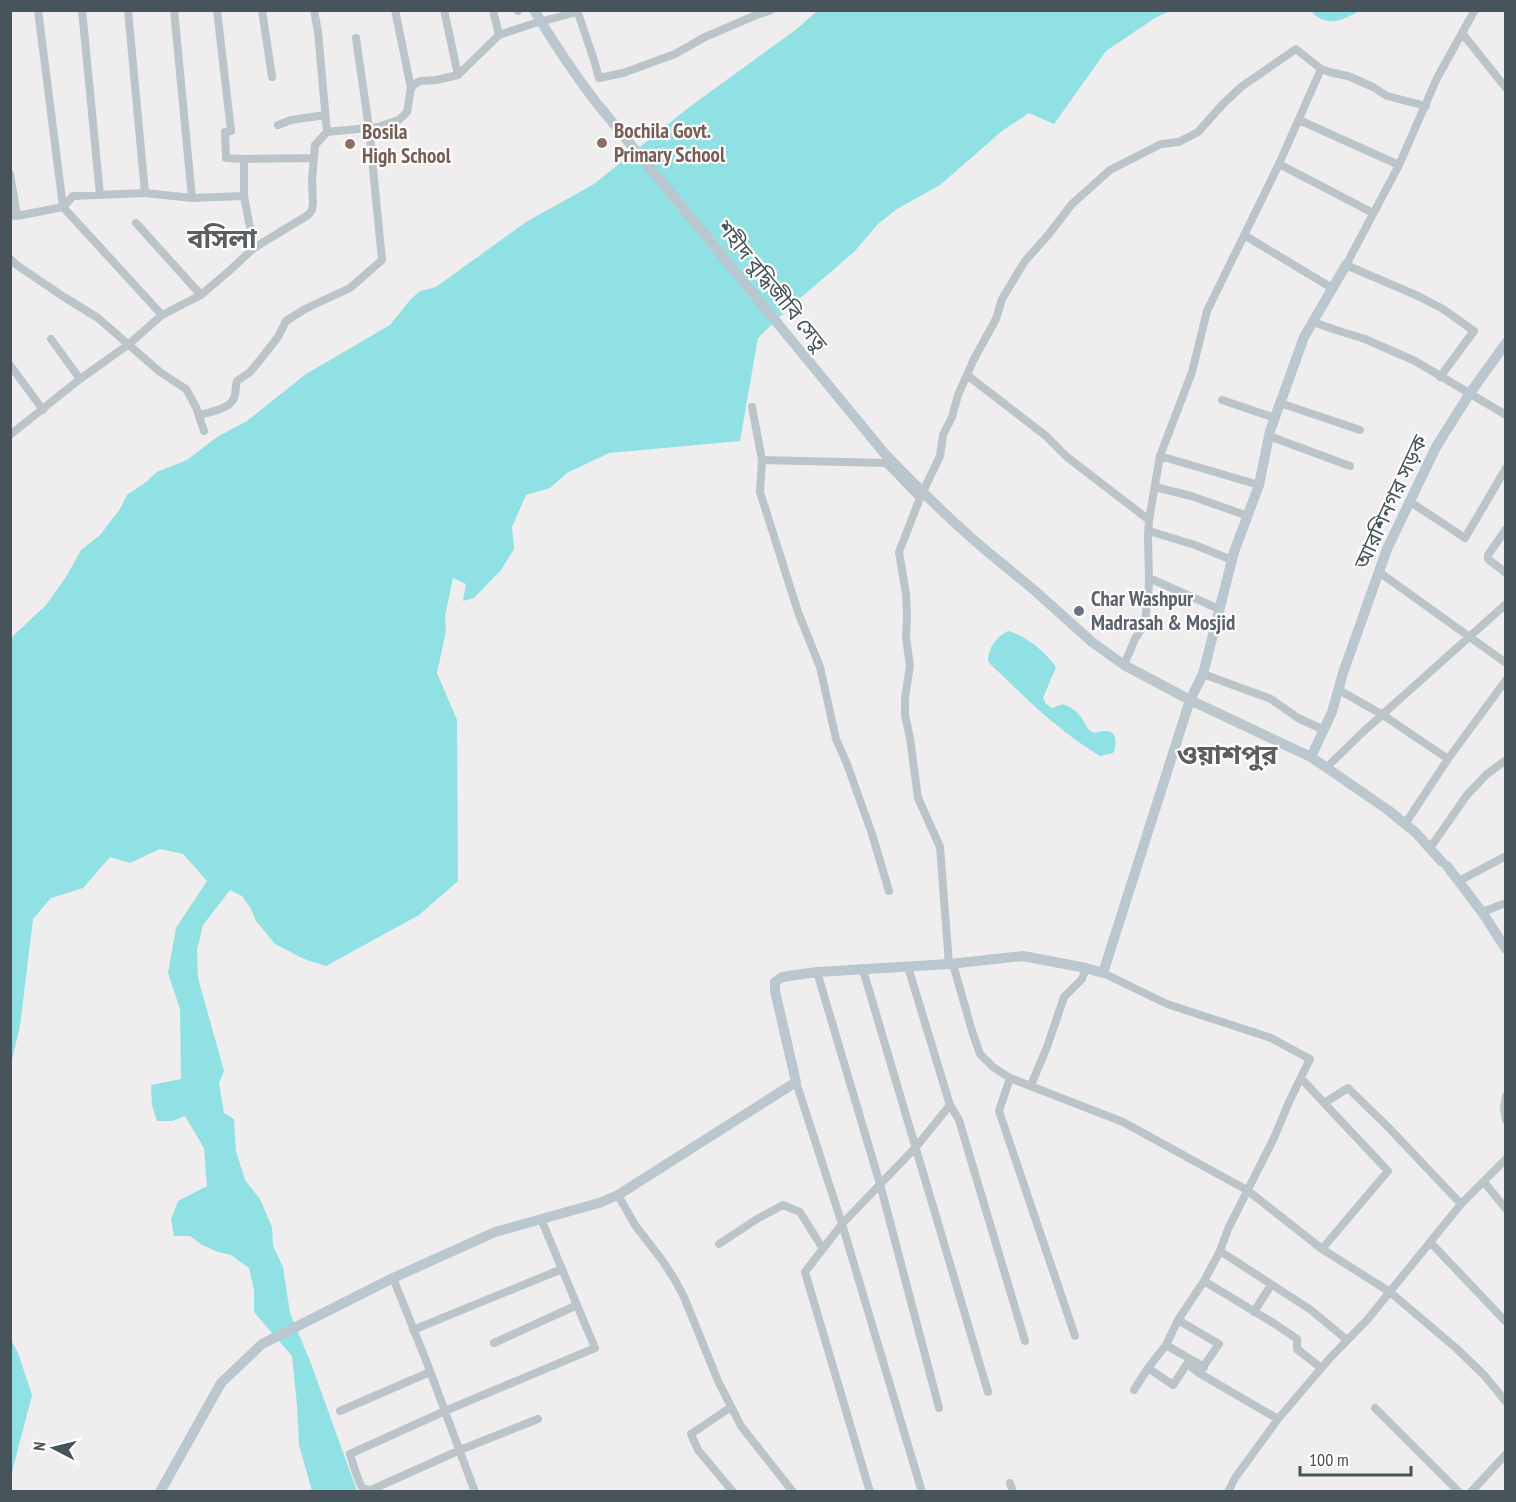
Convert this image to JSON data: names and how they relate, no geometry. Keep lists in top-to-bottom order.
{
  "streets": {
    "street": ["শহীদ বুদ্ধিজীবি সেতু", "আরশিনগর সড়ক"]
  },
  "crossings": [
    ["শহীদ বুদ্ধিজীবি সেতু", "আরশিনগর সড়ক"]
  ],
  "districts": ["বসিলা", "ওয়াশপুর"],
  "places": ["Bochila Govt. Primary School", "Bosila High School", "Char Washpur Madrasah & Mosjid"],
  "scale_bar": "100 m",
  "north": "left"
}
